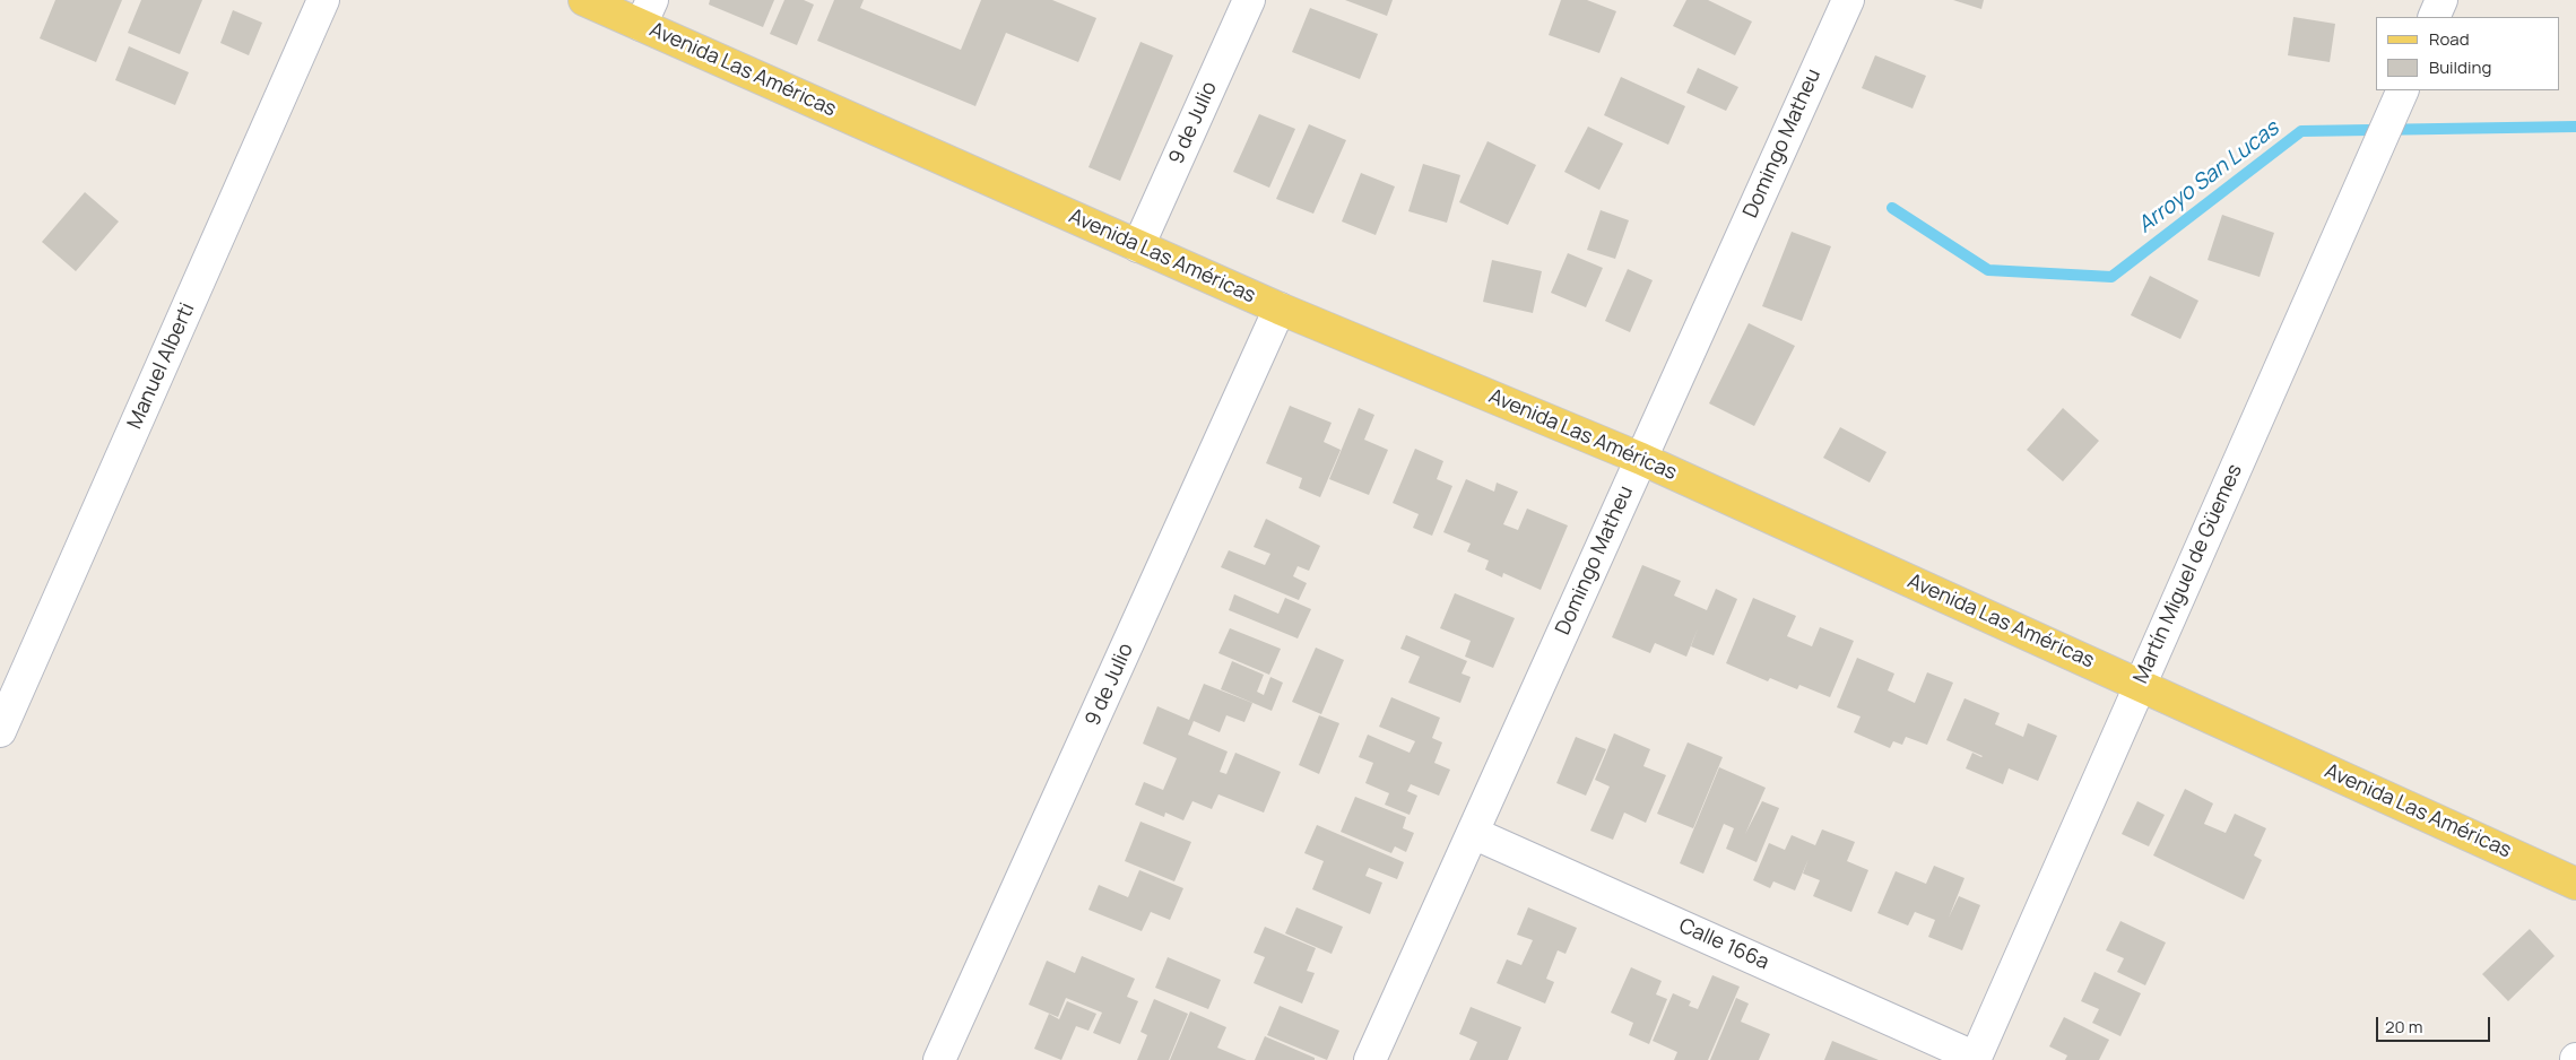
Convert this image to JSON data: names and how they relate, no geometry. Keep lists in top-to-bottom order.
{
  "streets": {
    "main road": ["Avenida Las Américas"],
    "street": [
      "9 de Julio",
      "Domingo Matheu",
      "Manuel Alberti",
      "Martín Miguel de Güemes",
      "Calle 166a"
    ]
  },
  "crossings": [
    ["Avenida Las Américas", "9 de Julio"],
    ["Avenida Las Américas", "Domingo Matheu"],
    ["Avenida Las Américas", "Martín Miguel de Güemes"],
    ["Domingo Matheu", "Calle 166a"],
    ["Martín Miguel de Güemes", "Calle 166a"]
  ],
  "water": ["Arroyo San Lucas"],
  "legend": ["Road", "Building"],
  "scale_bar": "20 m"
}
